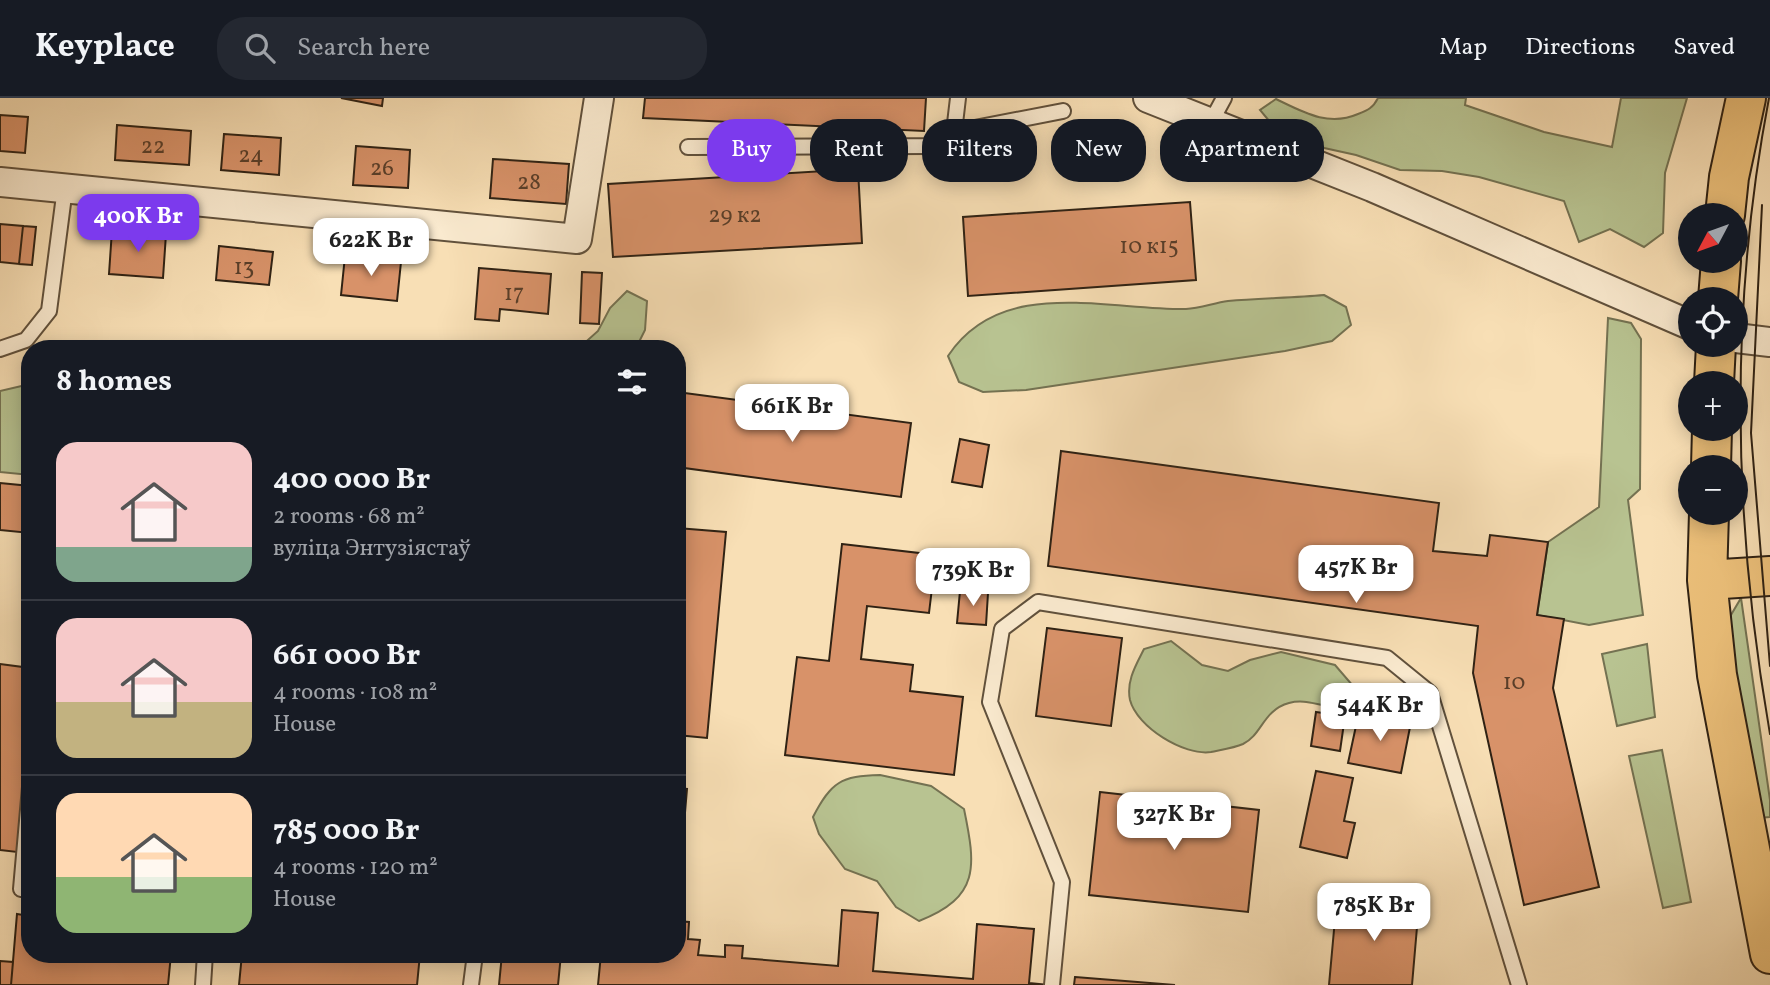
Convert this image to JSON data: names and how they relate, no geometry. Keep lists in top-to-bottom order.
{
  "house_numbers": [
    "22",
    "24",
    "26",
    "28",
    "29 к2",
    "10 к15",
    "13",
    "17",
    "10"
  ],
  "north": "bottom left",
  "page": {
    "header": "Keyplace",
    "search": "Search here",
    "nav": ["Map", "Directions", "Saved"],
    "chip": [
      "Buy",
      "Rent",
      "Filters",
      "New",
      "Apartment"
    ],
    "price": [
      "400K Br",
      "622K Br",
      "661K Br",
      "457K Br",
      "739K Br",
      "544K Br",
      "327K Br",
      "785K Br"
    ],
    "map_buttons": ["+", "−"],
    "heading": "8 homes",
    "list": [
      {
        "name": "400 000 Br",
        "note": "2 rooms · 68 m² · вуліца Энтузіястаў"
      },
      {
        "name": "661 000 Br",
        "note": "4 rooms · 108 m² · House"
      },
      {
        "name": "785 000 Br",
        "note": "4 rooms · 120 m² · House"
      }
    ]
  }
}
